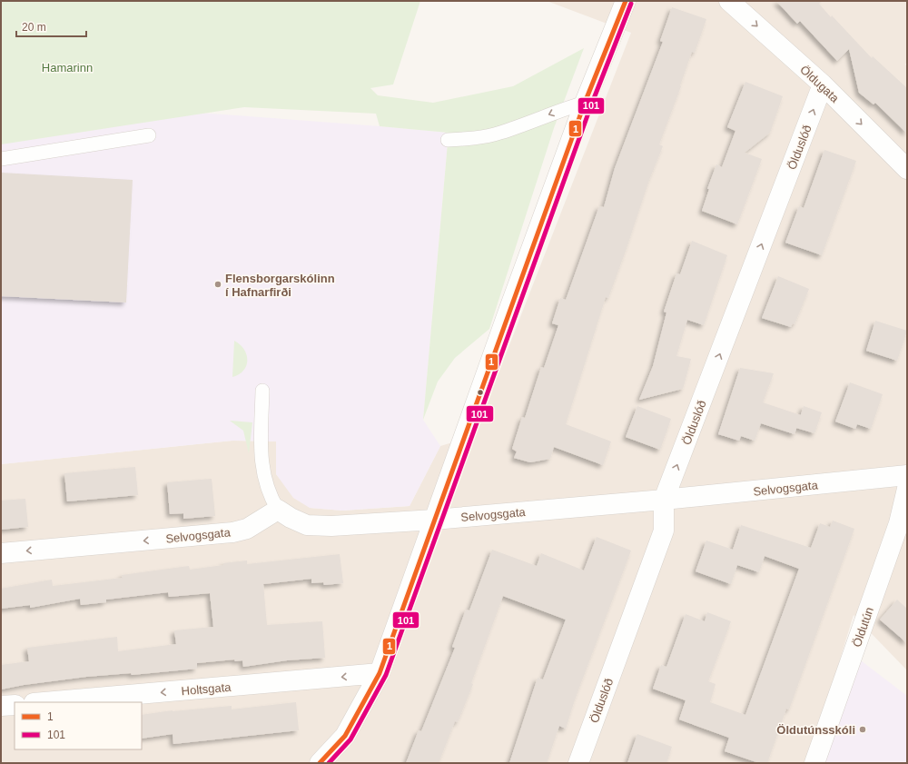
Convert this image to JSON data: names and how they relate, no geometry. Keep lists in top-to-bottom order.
{
  "streets": {
    "street": [
      "Öldugata",
      "Ölduslóð",
      "Selvogsgata",
      "Öldutún",
      "Holtsgata"
    ]
  },
  "crossings": [
    ["Öldugata", "Ölduslóð"],
    ["Ölduslóð", "Selvogsgata"]
  ],
  "one_way": ["Öldugata", "Ölduslóð", "Holtsgata"],
  "parks": ["Hamarinn"],
  "places": ["Flensborgarskólinn í Hafnarfirði", "Öldutúnsskóli"],
  "lines": ["transit line 1", "transit line 101"],
  "legend": ["1", "101"],
  "scale_bar": "20 m"
}
